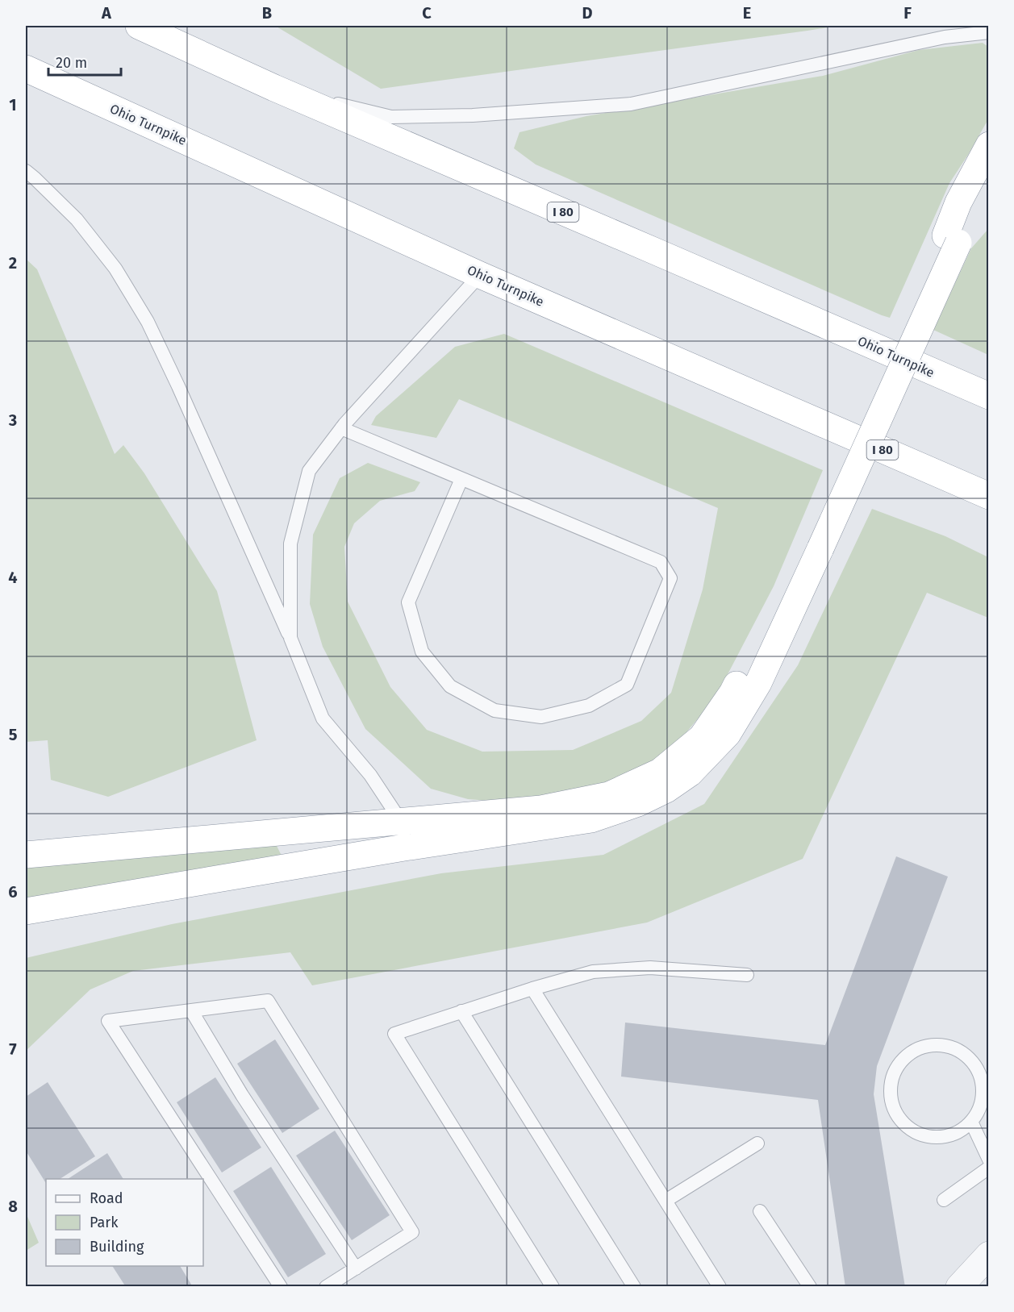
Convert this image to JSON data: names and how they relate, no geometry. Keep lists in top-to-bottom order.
{
  "streets": {
    "highway": ["Ohio Turnpike", "I 80"]
  },
  "legend": ["Road", "Park", "Building"],
  "scale_bar": "20 m",
  "grid": {
    "columns": [
      "A",
      "B",
      "C",
      "D",
      "E",
      "F"
    ],
    "rows": [
      "1",
      "2",
      "3",
      "4",
      "5",
      "6",
      "7",
      "8"
    ]
  }
}
